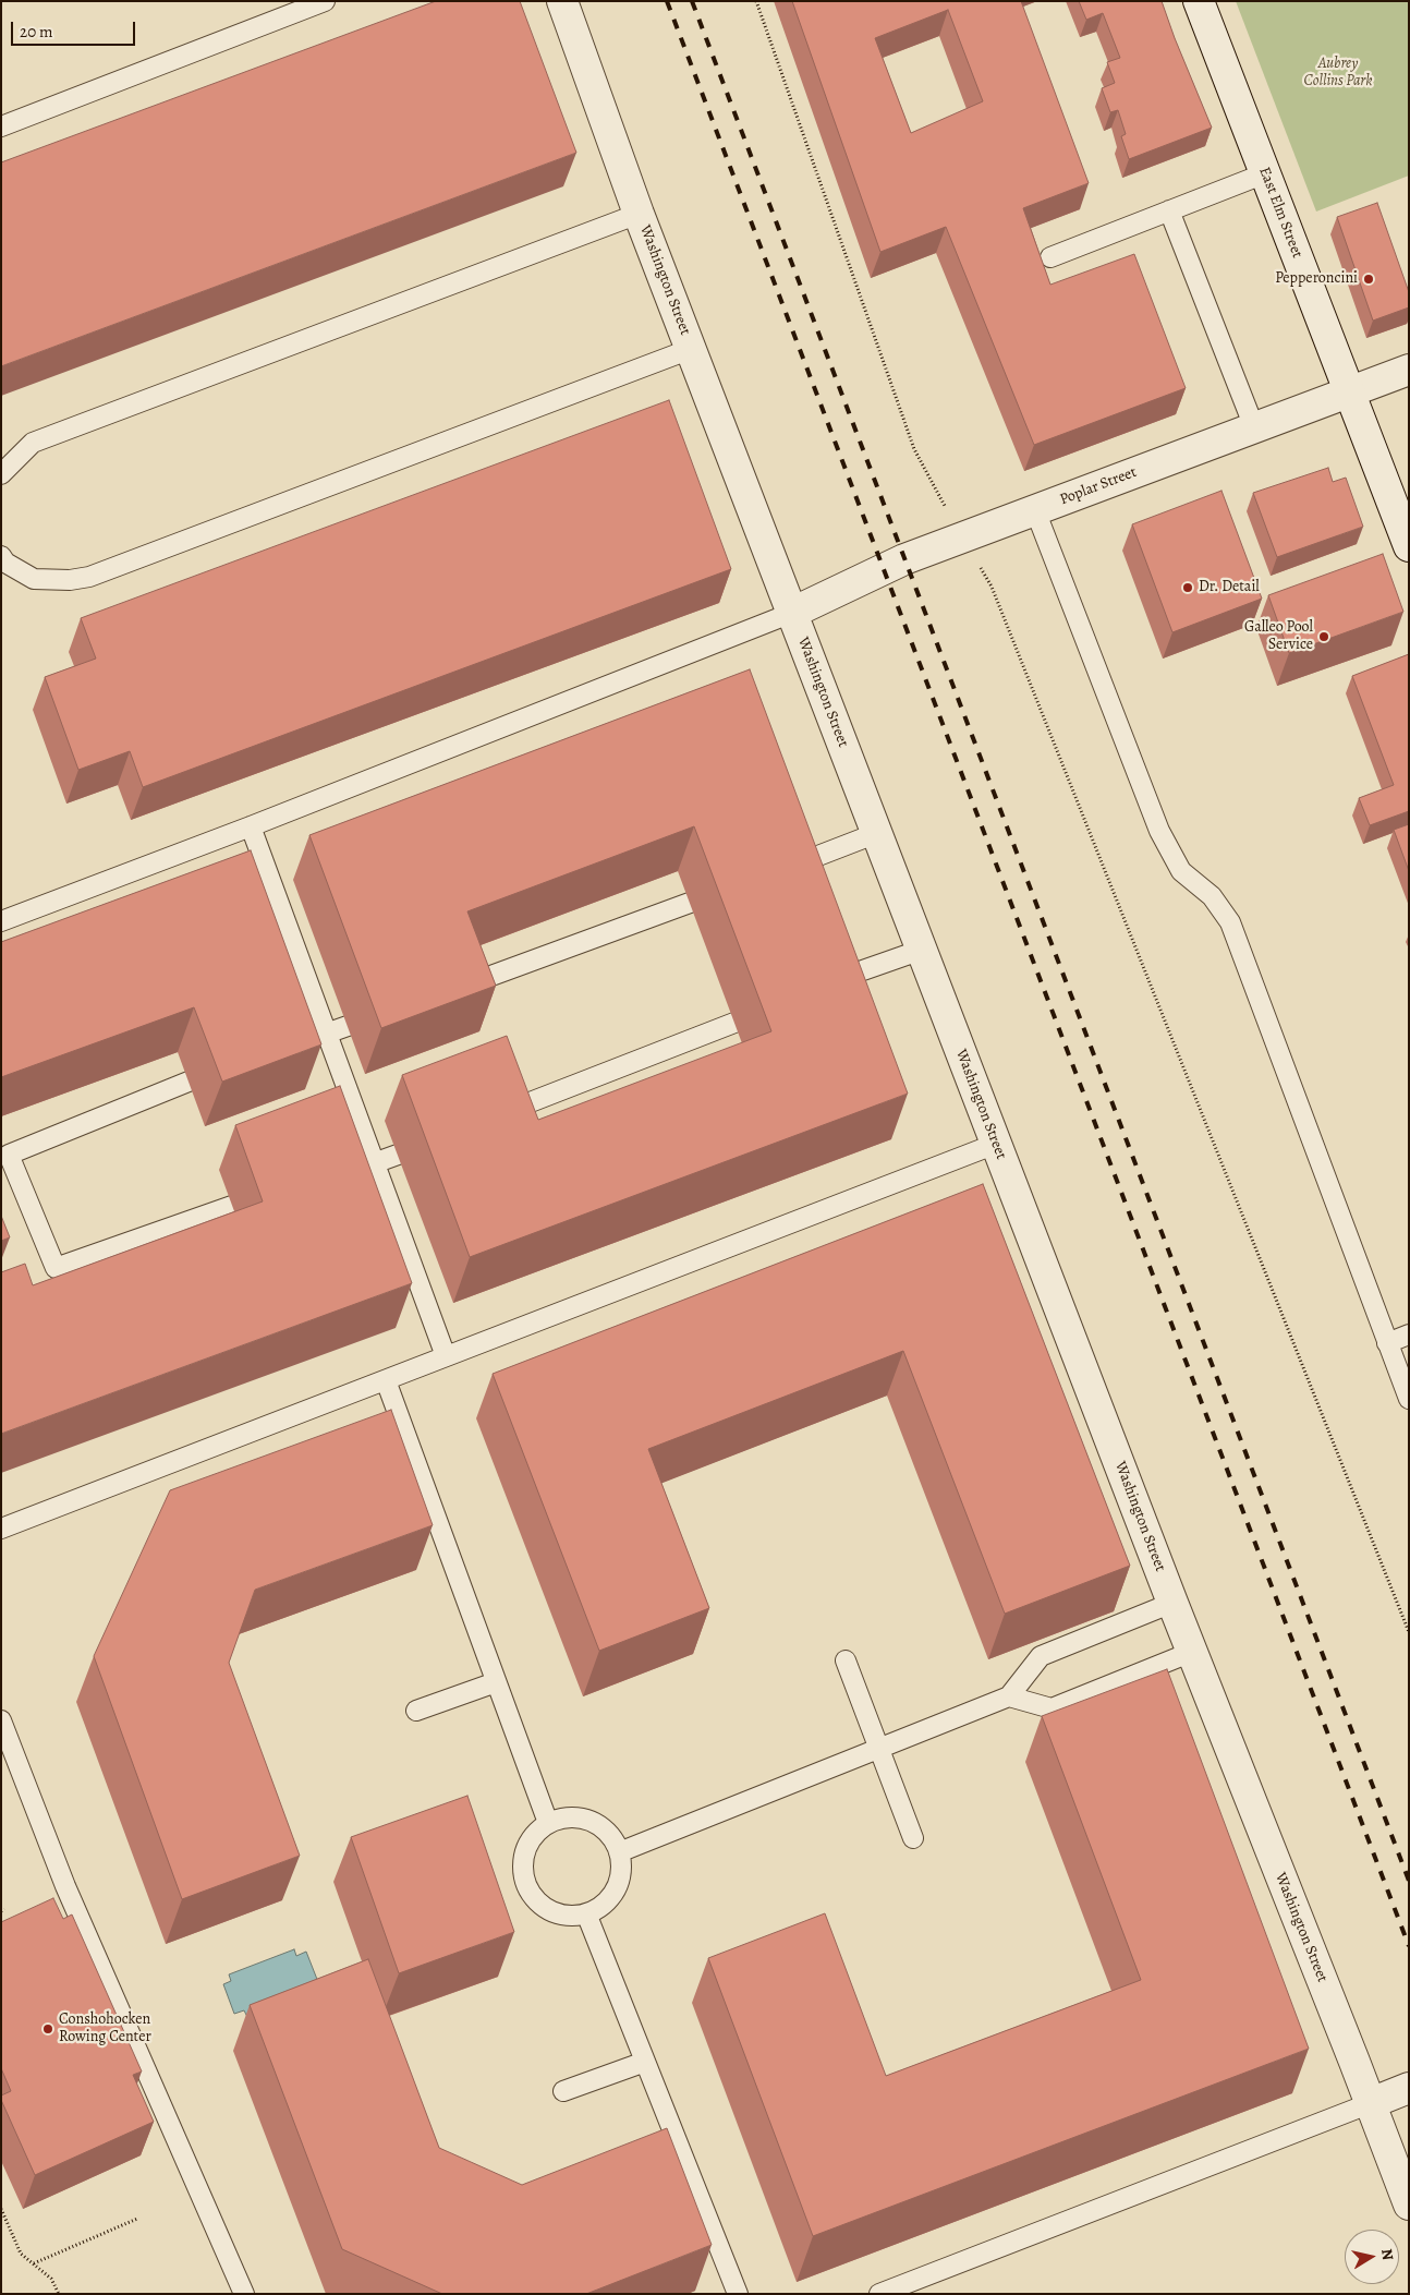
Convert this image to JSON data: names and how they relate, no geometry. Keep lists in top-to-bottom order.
{
  "streets": {
    "street": ["East Elm Street", "Washington Street", "Poplar Street"]
  },
  "crossings": [
    ["East Elm Street", "Poplar Street"],
    ["Washington Street", "Poplar Street"]
  ],
  "parks": ["Aubrey Collins Park"],
  "places": [
    "Pepperoncini",
    "Dr. Detail",
    "Galleo Pool Service",
    "Conshohocken Rowing Center"
  ],
  "scale_bar": "20 m",
  "north": "right"
}
